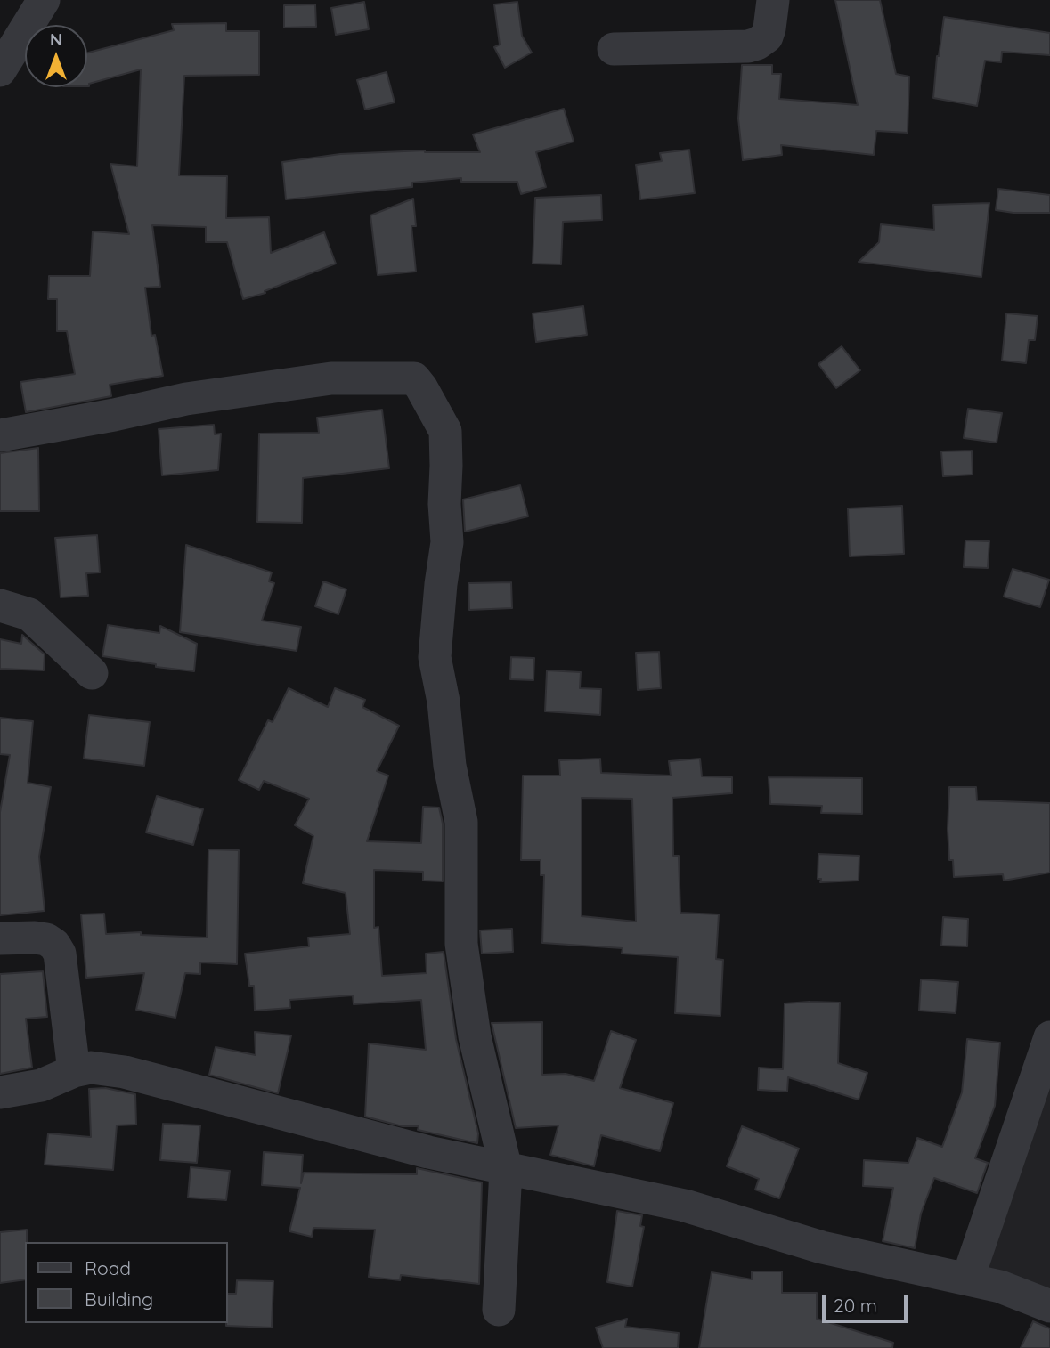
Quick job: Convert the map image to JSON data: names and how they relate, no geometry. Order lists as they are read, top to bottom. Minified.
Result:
{"legend":["Road","Building"],"scale_bar":"20 m","north":"top"}
